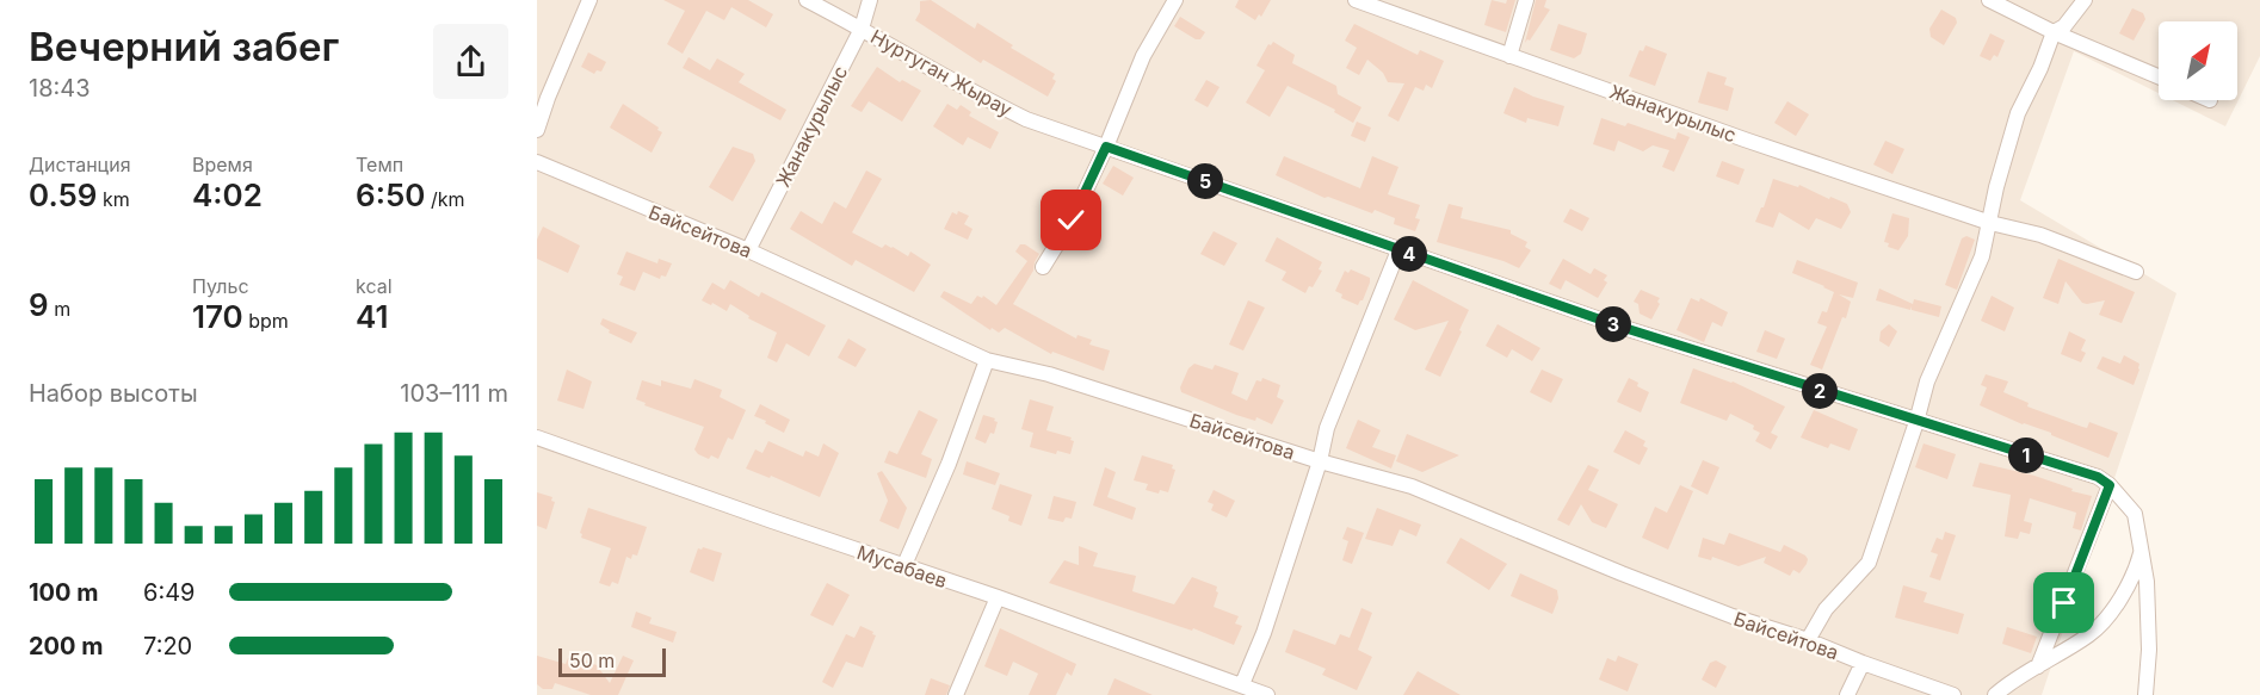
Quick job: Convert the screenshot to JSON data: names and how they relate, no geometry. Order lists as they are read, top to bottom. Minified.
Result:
{"streets":{"street":["Нуртуган Жырау","Жанакурылыс","Байсейтова","Мусабаев"]},"crossings":[["Нуртуган Жырау","Жанакурылыс"],["Жанакурылыс","Байсейтова"]],"scale_bar":"50 m","north":"top right","page":{"heading":["Вечерний забег","18:43"],"stats":[["Дистанция","0.59 km"],["Время","4:02"],["Темп","6:50 /km"],["9 m"],["Пульс","170 bpm"],["kcal","41"]],"pins":["5","4","3","2","1"],"chart":["Набор высоты","103–111 m"],"list":[{"name":"100 m","note":"6:49"},{"name":"200 m","note":"7:20"}],"scale":"50 m"}}
